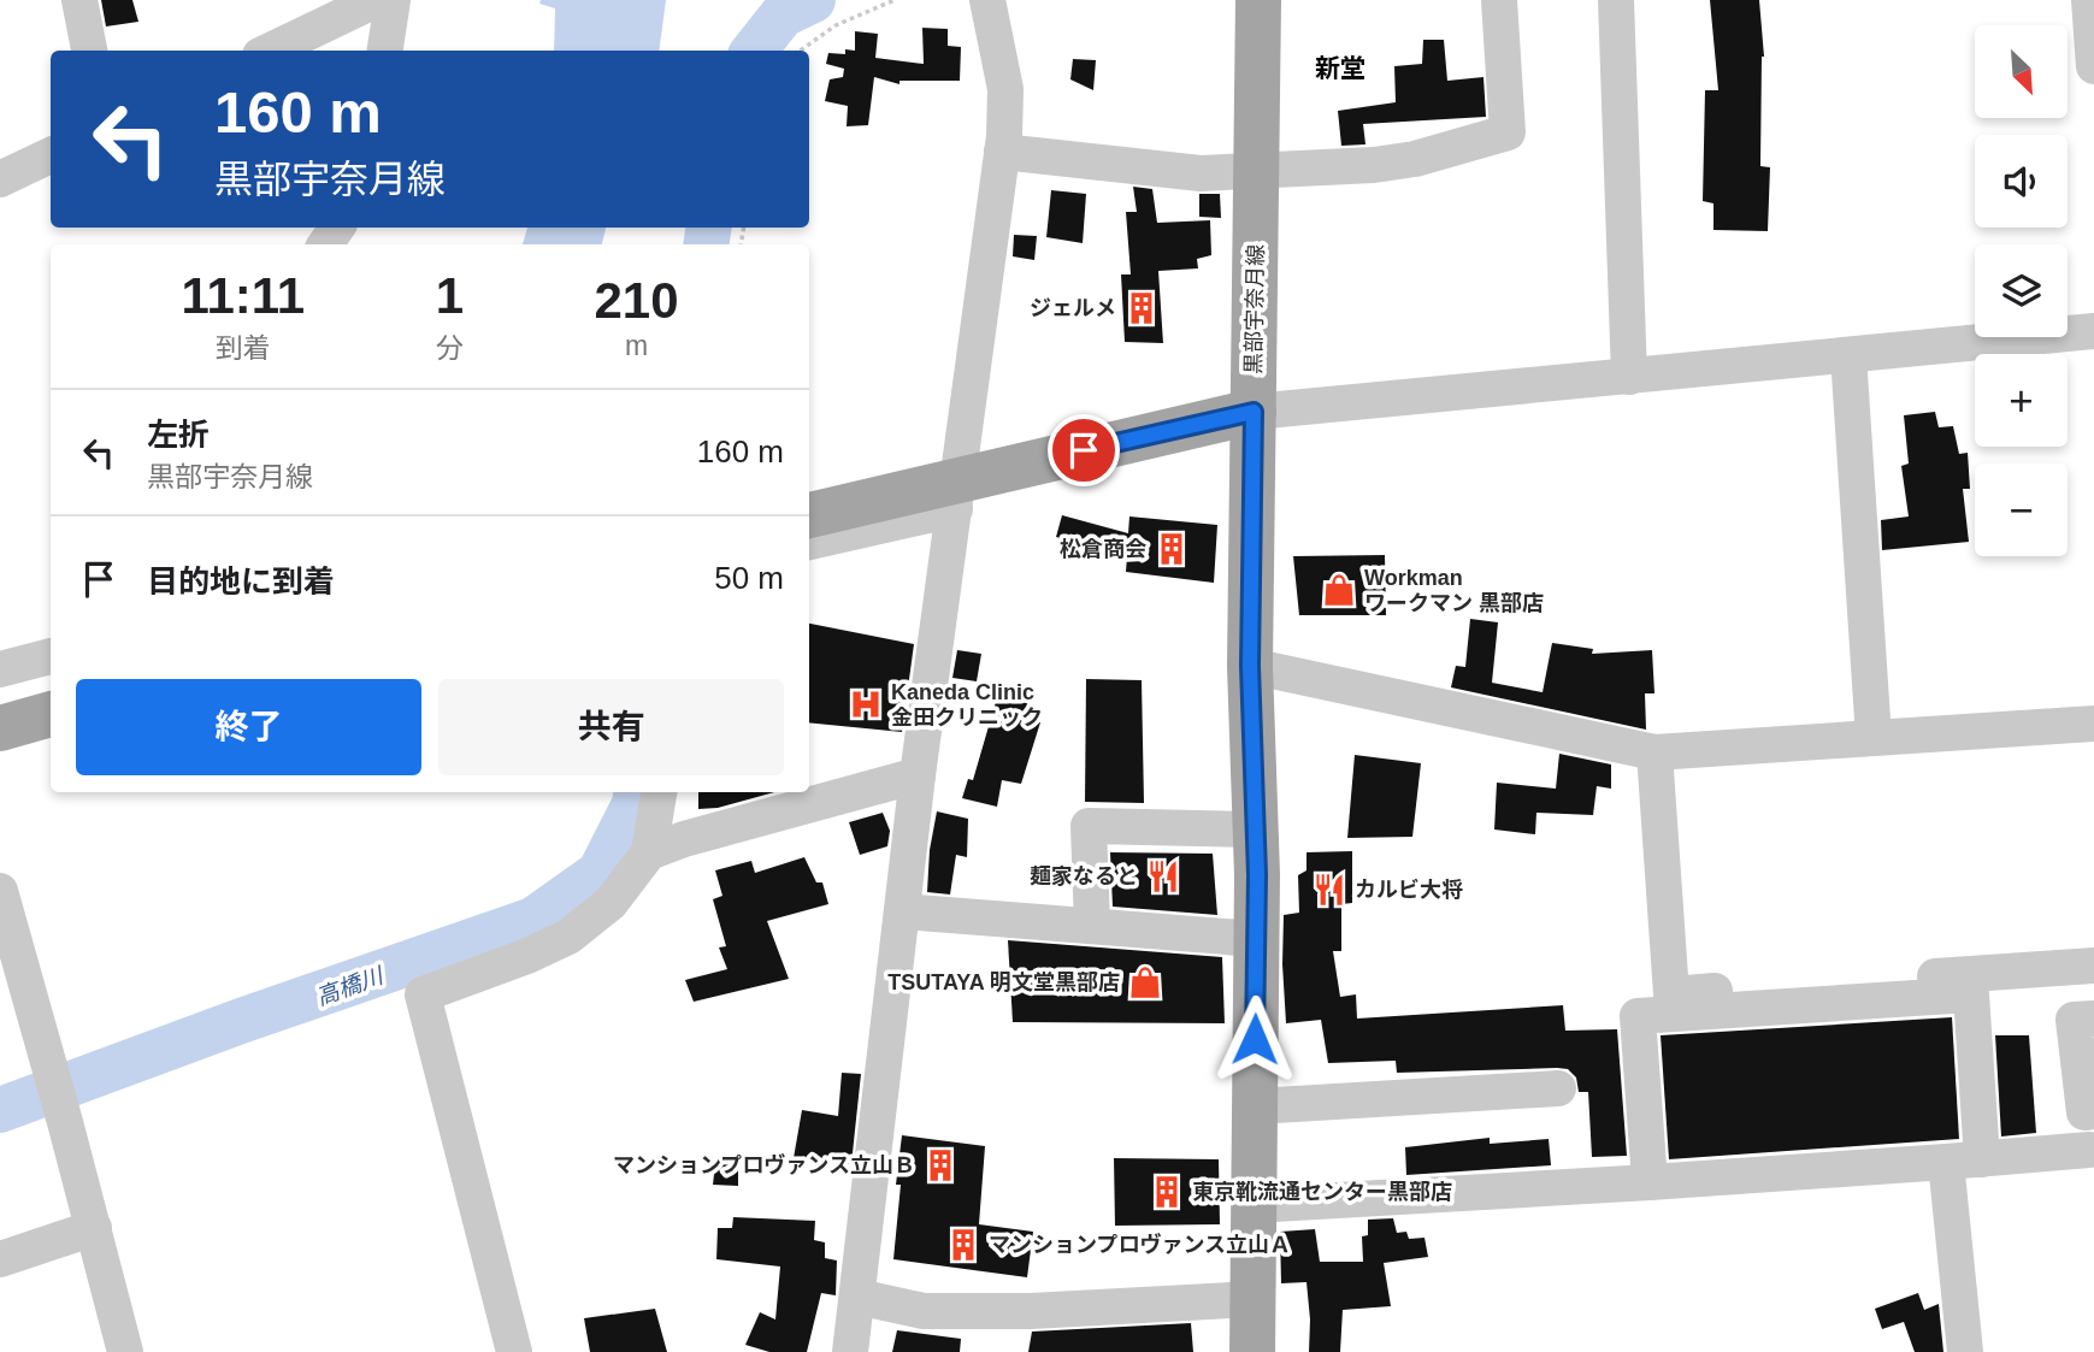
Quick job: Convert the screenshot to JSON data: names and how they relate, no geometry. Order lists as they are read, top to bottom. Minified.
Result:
{"streets":{"main road":["黒部宇奈月線"]},"districts":["新堂"],"water":["高橋川"],"places":{"building":["ジェルメ","松倉商会","マンションプロヴァンス立山Ｂ","東京靴流通センター黒部店","マンションプロヴァンス立山Ａ"],"shop":["Workman ワークマン 黒部店","TSUTAYA 明文堂黒部店"],"hospital":["Kaneda Clinic 金田クリニック"],"restaurant":["麺家なると","カルビ大将"]},"north":"bottom right","page":{"map_buttons":["+","−"],"turn":["160 m","黒部宇奈月線"],"eta":["11:11","到着","1","分","210","m"],"list":[{"name":"左折","note":"黒部宇奈月線","value":"160 m"},{"name":"目的地に到着","value":"50 m"}],"buttons":["終了","共有"]}}
